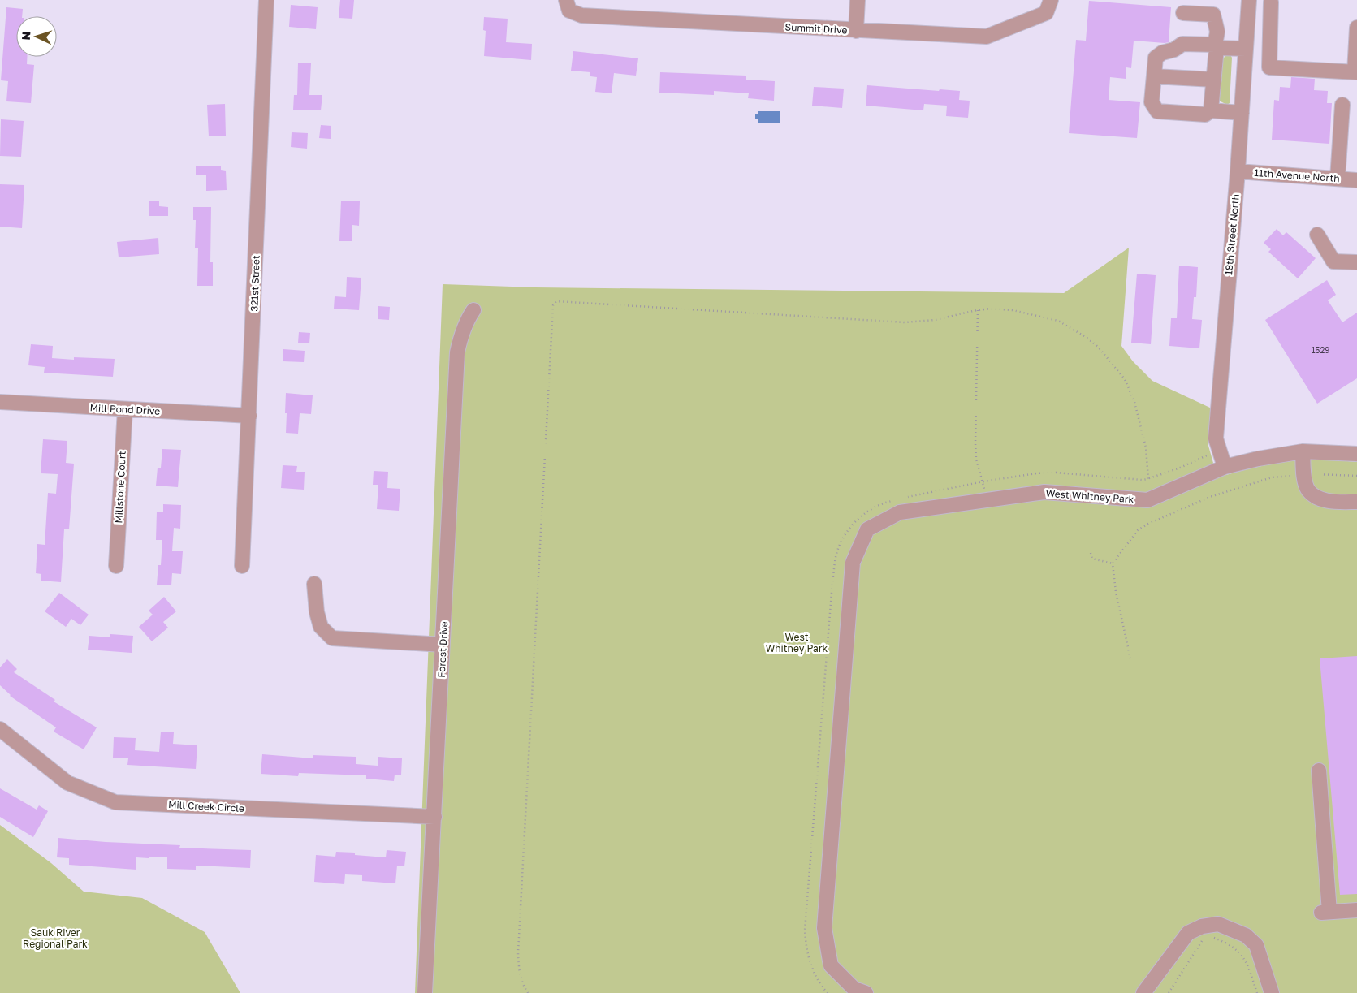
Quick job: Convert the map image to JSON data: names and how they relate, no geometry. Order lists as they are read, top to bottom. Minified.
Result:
{"streets":{"street":["Summit Drive","11th Avenue North","18th Street North","321st Street","Mill Pond Drive","Millstone Court","West Whitney Park","Forest Drive","Mill Creek Circle"]},"crossings":[["11th Avenue North","18th Street North"],["18th Street North","West Whitney Park"],["321st Street","Mill Pond Drive"],["Mill Pond Drive","Millstone Court"],["Forest Drive","Mill Creek Circle"]],"parks":["West Whitney Park","Sauk River Regional Park"],"house_numbers":["1529"],"north":"left"}
